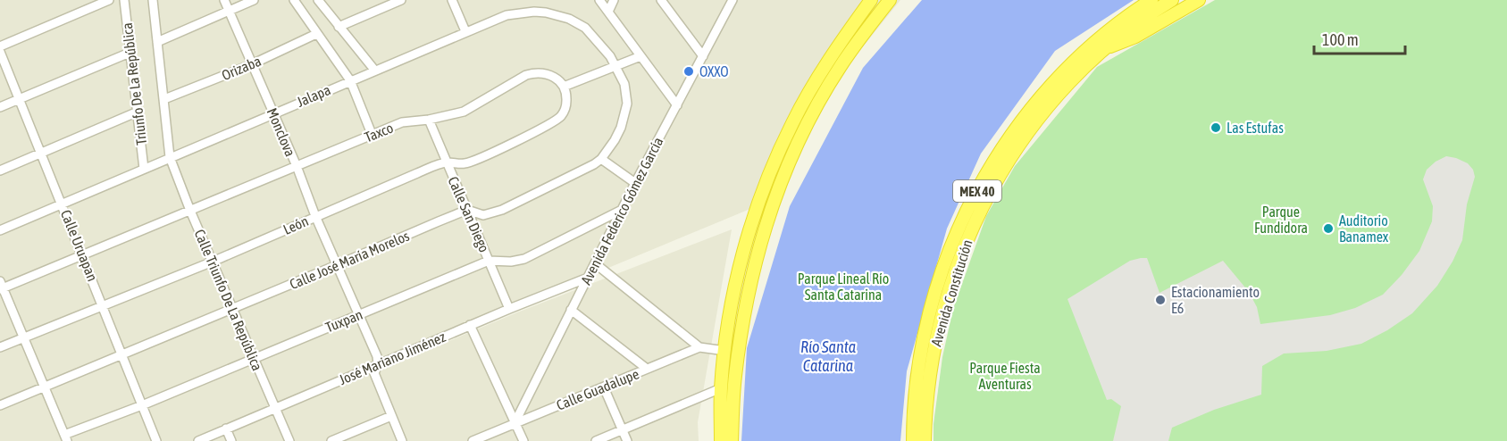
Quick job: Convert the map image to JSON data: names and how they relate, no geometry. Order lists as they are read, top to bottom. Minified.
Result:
{"streets":{"highway":["MEX 40","Avenida Constitución"],"street":["Orizaba","Triunfo De La República","Jalapa","Monclova","Taxco","Avenida Federico Gómez García","Calle San Diego","León","Calle Uruapan","Calle José María Morelos","Calle Triunfo De La República","Tuxpan","José Mariano Jiménez","Calle Guadalupe"]},"crossings":[["Orizaba","Monclova"],["Orizaba","Calle Triunfo De La República"],["Triunfo De La República","Jalapa"],["Jalapa","Monclova"],["Jalapa","Calle Uruapan"],["Jalapa","Calle José María Morelos"],["Jalapa","Calle Triunfo De La República"],["Monclova","Taxco"],["Monclova","León"],["Monclova","Calle José María Morelos"],["Monclova","Tuxpan"],["Monclova","José Mariano Jiménez"],["Taxco","Calle San Diego"],["Taxco","León"],["Taxco","Calle Uruapan"],["Taxco","Calle Triunfo De La República"],["Avenida Federico Gómez García","Tuxpan"],["Avenida Federico Gómez García","José Mariano Jiménez"],["Avenida Federico Gómez García","Calle Guadalupe"],["Calle San Diego","León"],["Calle San Diego","Calle José María Morelos"],["Calle San Diego","Tuxpan"],["Calle San Diego","José Mariano Jiménez"],["León","Calle Uruapan"],["León","Calle Triunfo De La República"],["Calle Uruapan","Calle José María Morelos"],["Calle Uruapan","Tuxpan"],["Calle José María Morelos","Calle Triunfo De La República"],["Calle Triunfo De La República","Tuxpan"],["Calle Triunfo De La República","José Mariano Jiménez"]],"water":["Río Santa Catarina"],"parks":["Parque Fundidora","Parque Lineal Río Santa Catarina","Parque Fiesta Aventuras"],"places":["OXXO","Las Estufas","Auditorio Banamex","Estacionamiento E6"],"scale_bar":"100 m"}
